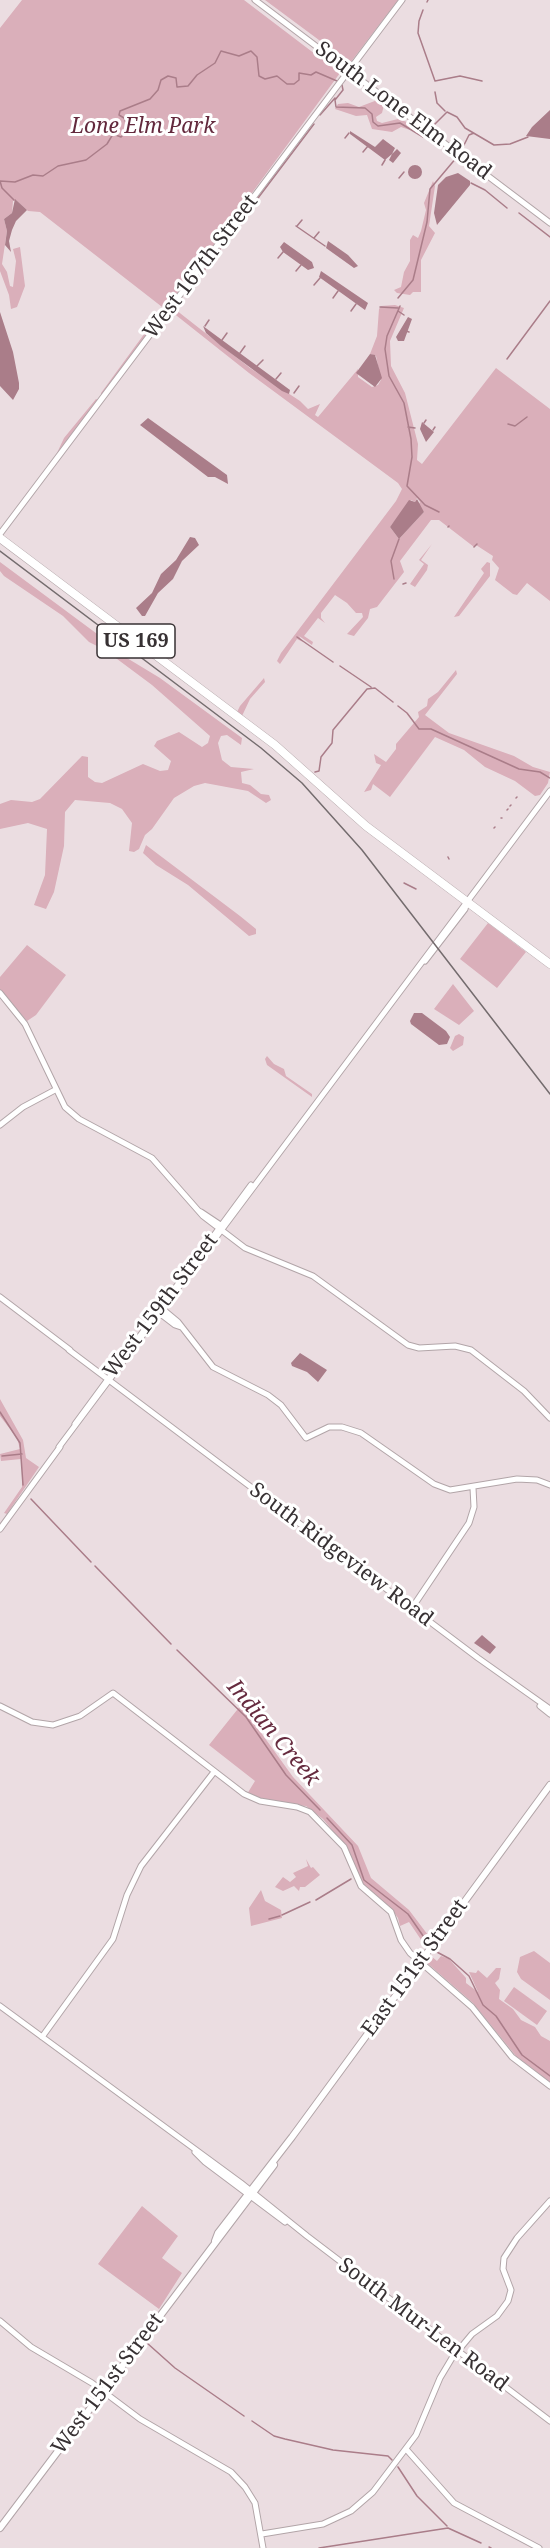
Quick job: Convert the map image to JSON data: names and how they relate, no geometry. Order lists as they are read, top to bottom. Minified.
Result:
{"streets":{"highway":["US 169"],"main road":["East 151st Street","West 151st Street"],"street":["South Lone Elm Road","West 167th Street","West 159th Street","South Ridgeview Road","South Mur-Len Road"]},"crossings":[["South Lone Elm Road","West 167th Street"],["West 167th Street","US 169"],["US 169","West 159th Street"],["West 159th Street","South Ridgeview Road"],["East 151st Street","South Mur-Len Road"],["East 151st Street","West 151st Street"],["South Mur-Len Road","West 151st Street"]],"water":["Indian Creek"],"parks":["Lone Elm Park"]}
